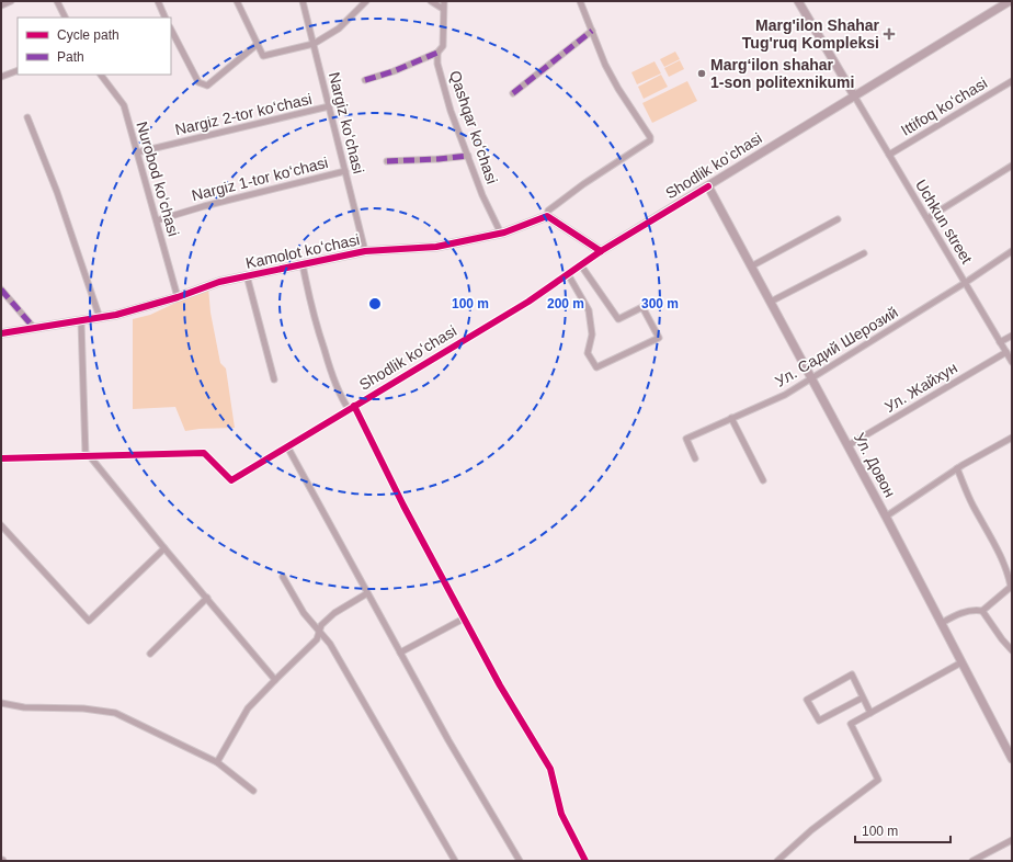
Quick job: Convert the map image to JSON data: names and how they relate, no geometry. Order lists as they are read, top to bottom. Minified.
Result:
{"streets":{"street":["Ittifoq koʻchasi","Nargiz 2-tor ko‘chasi","Nargiz koʻchasi","Qashqar koʻchasi","Shodlik koʻchasi","Nurobod koʻchasi","Nargiz 1-tor ko‘chasi","Uchkun street","Kamolot koʻchasi","Ул. Садий Шерозий","Ул. Жайхун","Ул. Довон"]},"crossings":[["Ittifoq koʻchasi","Uchkun street"],["Nargiz 2-tor ko‘chasi","Nargiz koʻchasi"],["Nargiz 2-tor ko‘chasi","Nurobod koʻchasi"],["Nargiz koʻchasi","Nargiz 1-tor ko‘chasi"],["Nargiz koʻchasi","Kamolot koʻchasi"],["Qashqar koʻchasi","Kamolot koʻchasi"],["Shodlik koʻchasi","Uchkun street"],["Shodlik koʻchasi","Ул. Довон"],["Nurobod koʻchasi","Nargiz 1-tor ko‘chasi"],["Nurobod koʻchasi","Kamolot koʻchasi"],["Uchkun street","Ул. Садий Шерозий"],["Uchkun street","Ул. Жайхун"],["Ул. Садий Шерозий","Ул. Довон"],["Ул. Жайхун","Ул. Довон"]],"places":{"health":["Marg'ilon Shahar Tug'ruq Kompleksi"],"other":["Margʻilon shahar 1-son politexnikumi"]},"legend":["Cycle path","Path"],"scale_bar":"100 m","rings":["100 m","200 m","300 m"]}
